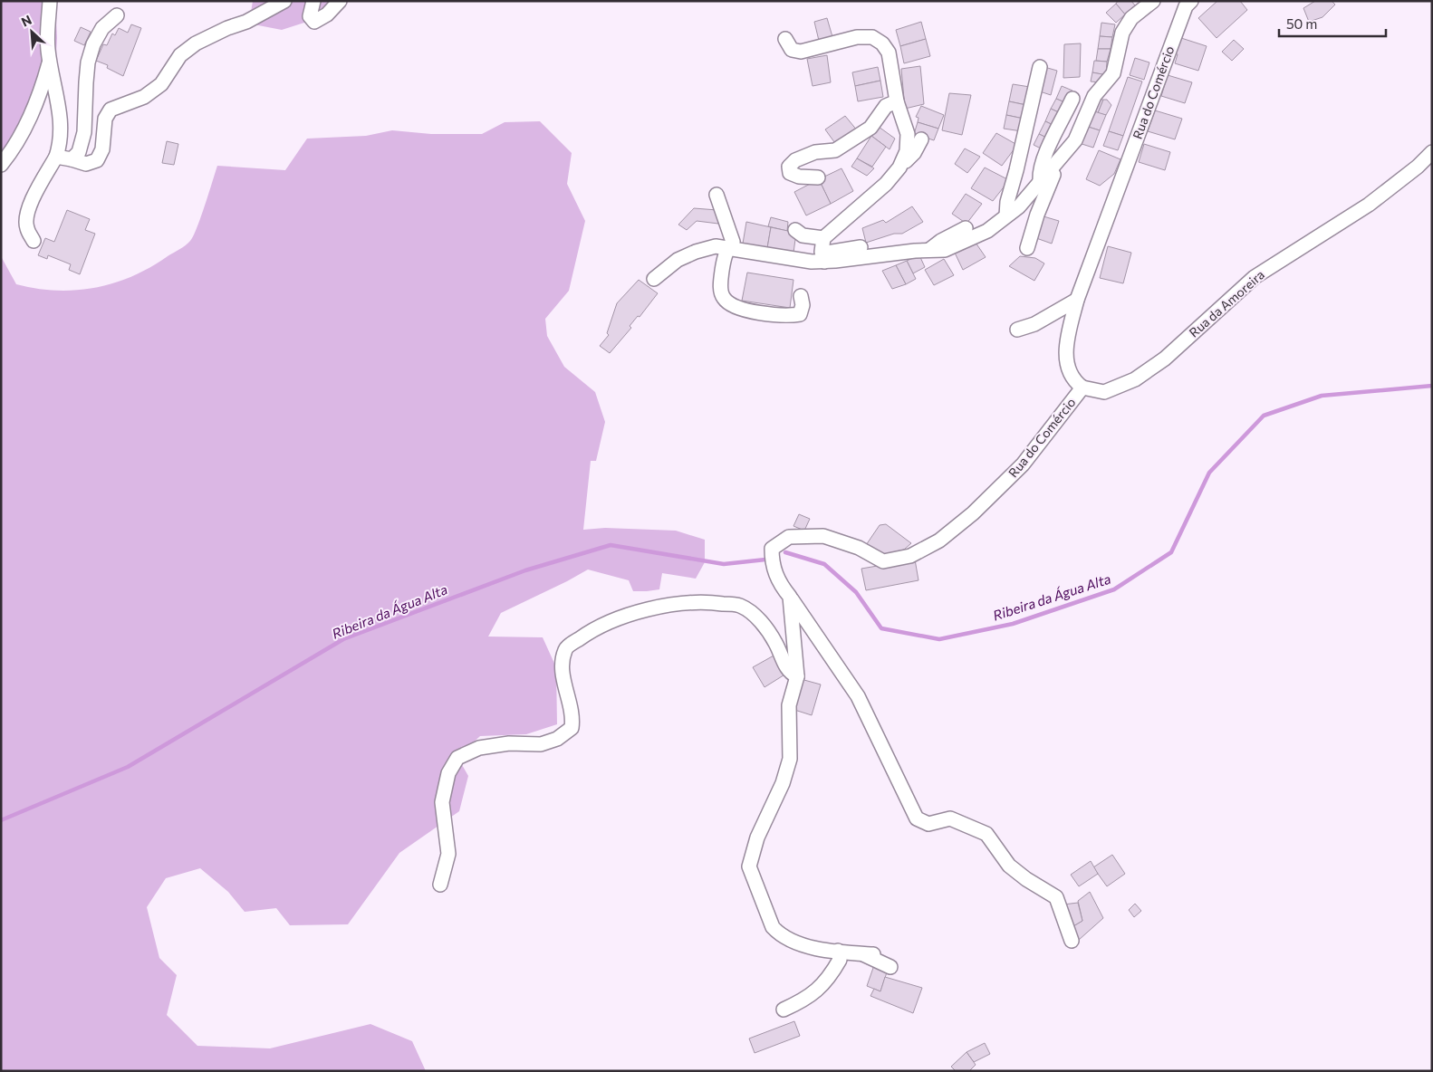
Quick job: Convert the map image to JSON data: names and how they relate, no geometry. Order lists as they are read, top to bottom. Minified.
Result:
{"streets":{"street":["Rua do Comércio","Rua da Amoreira"]},"crossings":[["Rua do Comércio","Rua da Amoreira"]],"water":["Ribeira da Água Alta"],"scale_bar":"50 m","north":"top left"}
